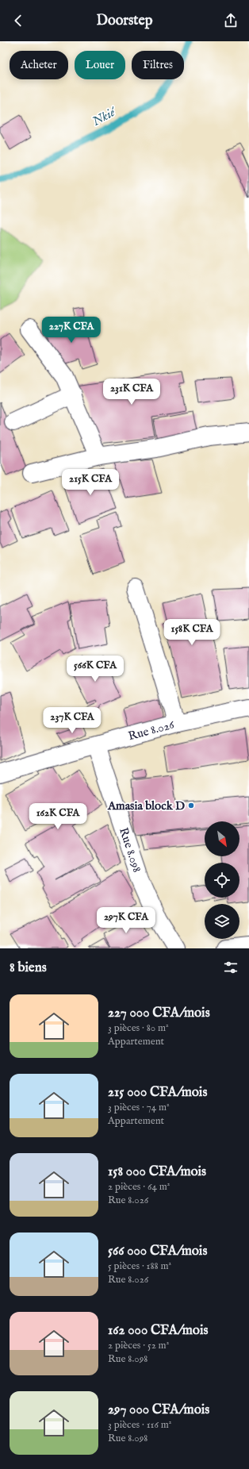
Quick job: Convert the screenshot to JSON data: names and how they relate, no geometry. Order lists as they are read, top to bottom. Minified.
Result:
{"streets":{"street":["Rue 8.026","Rue 8.098"]},"crossings":[["Rue 8.026","Rue 8.098"]],"water":["Nkié"],"places":["Amasia block D"],"north":"bottom right","page":{"header":"Doorstep","chip":["Acheter","Louer","Filtres"],"price":["227K CFA","231K CFA","215K CFA","158K CFA","566K CFA","237K CFA","162K CFA","297K CFA"],"heading":"8 biens","list":[{"name":"227 000 CFA/mois","note":"3 pièces · 80 m² · Appartement"},{"name":"215 000 CFA/mois","note":"3 pièces · 74 m² · Appartement"},{"name":"158 000 CFA/mois","note":"2 pièces · 64 m² · Rue 8.026"},{"name":"566 000 CFA/mois","note":"5 pièces · 188 m² · Rue 8.026"},{"name":"162 000 CFA/mois","note":"2 pièces · 52 m² · Rue 8.098"},{"name":"297 000 CFA/mois","note":"3 pièces · 116 m² · Rue 8.098"}]}}
